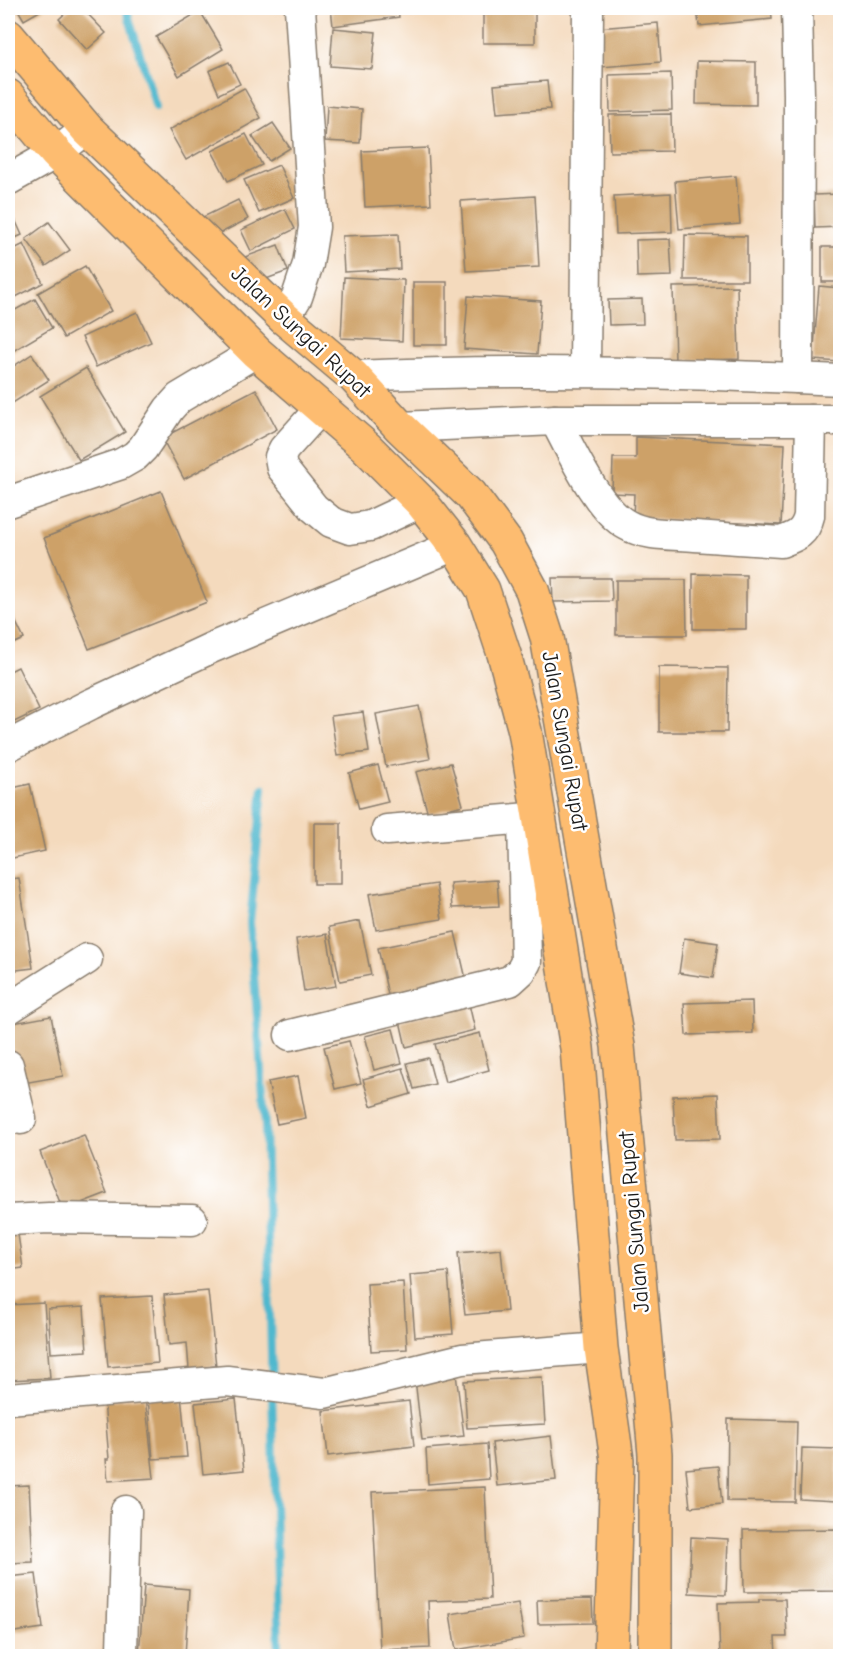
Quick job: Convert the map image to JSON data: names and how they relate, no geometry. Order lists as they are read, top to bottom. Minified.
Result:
{"streets":{"main road":["Jalan Sungai Rupat"]}}
